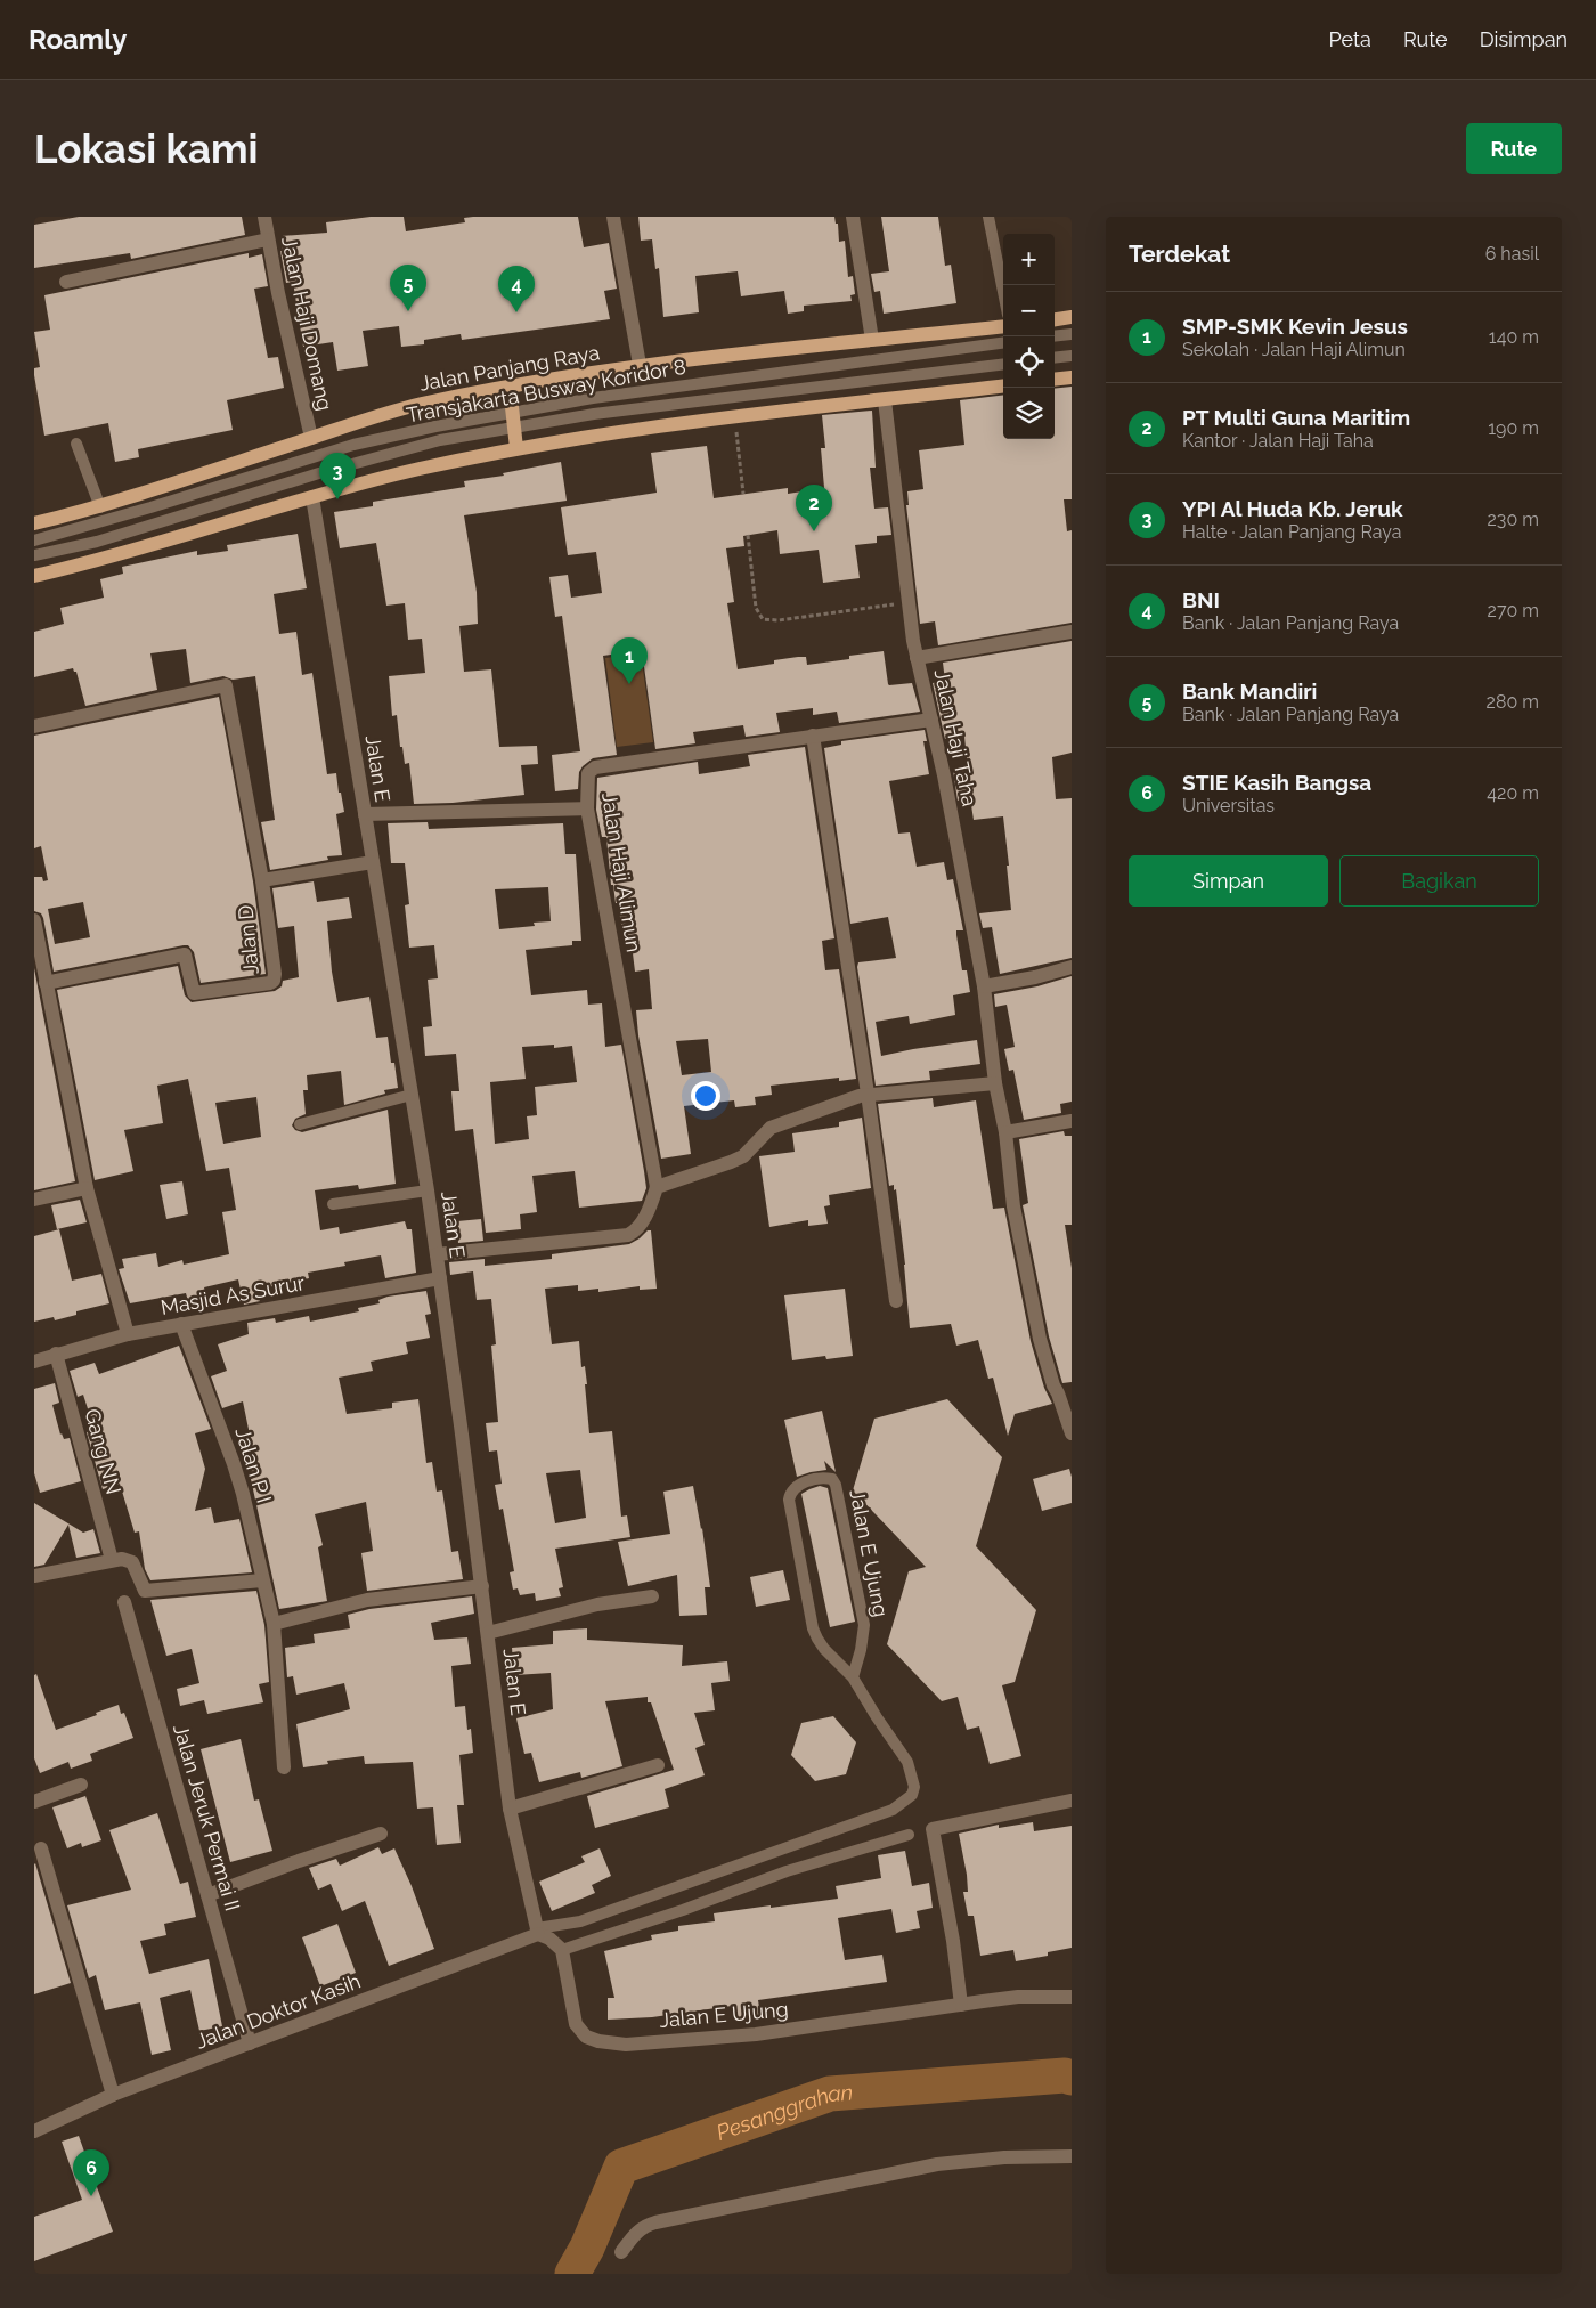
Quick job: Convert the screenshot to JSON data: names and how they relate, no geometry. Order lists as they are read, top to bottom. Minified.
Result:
{"streets":{"main road":["Jalan Panjang Raya"],"street":["Jalan Haji Domang","Jalan Haji Taha","Jalan E","Jalan Haji Alimun","Jalan D","Masjid As Surur","Gang NN","Jalan P I","Jalan E Ujung","Jalan Jeruk Permai II","Jalan Doktor Kasih"],"lane":["Transjakarta Busway Koridor 8"]},"crossings":[["Jalan Haji Domang","Jalan Panjang Raya"],["Jalan Haji Taha","Jalan Haji Alimun"],["Jalan E","Jalan D"],["Jalan E","Masjid As Surur"],["Jalan E","Jalan E Ujung"],["Jalan E","Jalan Doktor Kasih"],["Masjid As Surur","Gang NN"],["Masjid As Surur","Jalan P I"],["Jalan E Ujung","Jalan Doktor Kasih"],["Jalan Jeruk Permai II","Jalan Doktor Kasih"]],"water":["Pesanggrahan"],"page":{"header":"Roamly","nav":["Peta","Rute","Disimpan"],"buttons":["Rute",["Simpan","Bagikan"]],"title":"Lokasi kami","heading":["Terdekat","6 hasil"],"map_buttons":["+","−"],"pins":["5","4","3","2","1","6"],"list":[{"mark":"1","name":"SMP-SMK Kevin Jesus","note":"Sekolah · Jalan Haji Alimun","value":"140 m"},{"mark":"2","name":"PT Multi Guna Maritim","note":"Kantor · Jalan Haji Taha","value":"190 m"},{"mark":"3","name":"YPI Al Huda Kb. Jeruk","note":"Halte · Jalan Panjang Raya","value":"230 m"},{"mark":"4","name":"BNI","note":"Bank · Jalan Panjang Raya","value":"270 m"},{"mark":"5","name":"Bank Mandiri","note":"Bank · Jalan Panjang Raya","value":"280 m"},{"mark":"6","name":"STIE Kasih Bangsa","note":"Universitas","value":"420 m"}]}}
